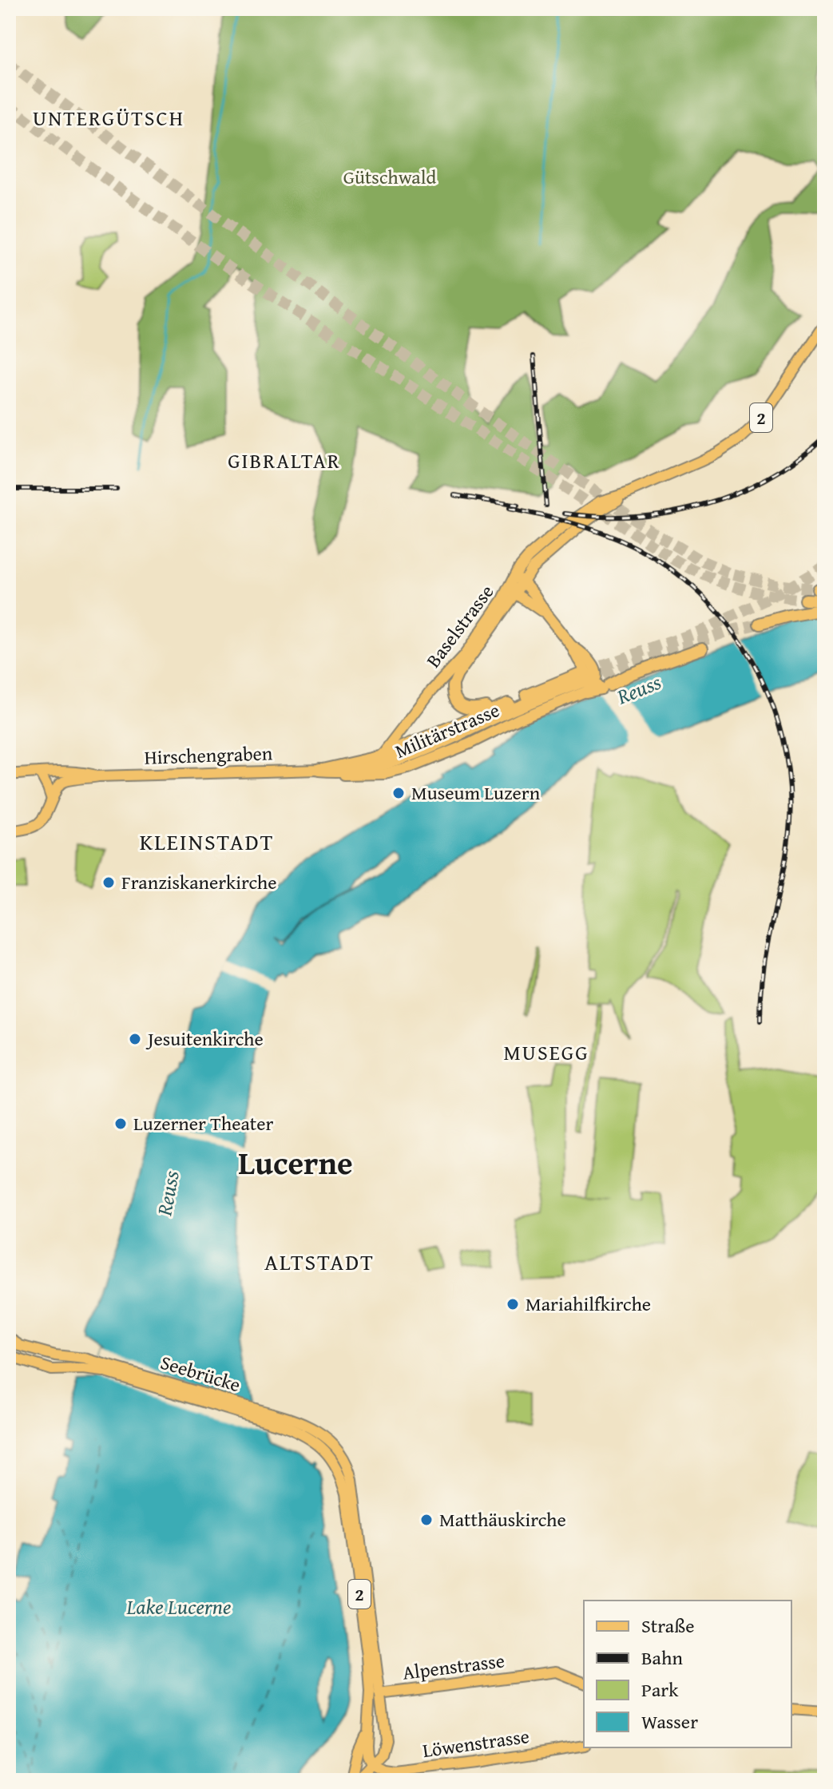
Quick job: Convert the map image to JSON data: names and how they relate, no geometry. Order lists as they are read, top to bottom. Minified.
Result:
{"streets":{"main road":["2","Baselstrasse","Militärstrasse","Hirschengraben","Seebrücke","Alpenstrasse","Löwenstrasse"]},"crossings":[["2","Seebrücke"],["2","Alpenstrasse"],["2","Löwenstrasse"],["Militärstrasse","Hirschengraben"]],"districts":["UNTERGÜTSCH","GIBRALTAR","KLEINSTADT","MUSEGG","Lucerne","ALTSTADT"],"water":["Reuss","Lake Lucerne"],"parks":["Gütschwald"],"places":["Museum Luzern","Franziskanerkirche","Jesuitenkirche","Luzerner Theater","Mariahilfkirche","Matthäuskirche"],"legend":["Straße","Bahn","Park","Wasser"]}
